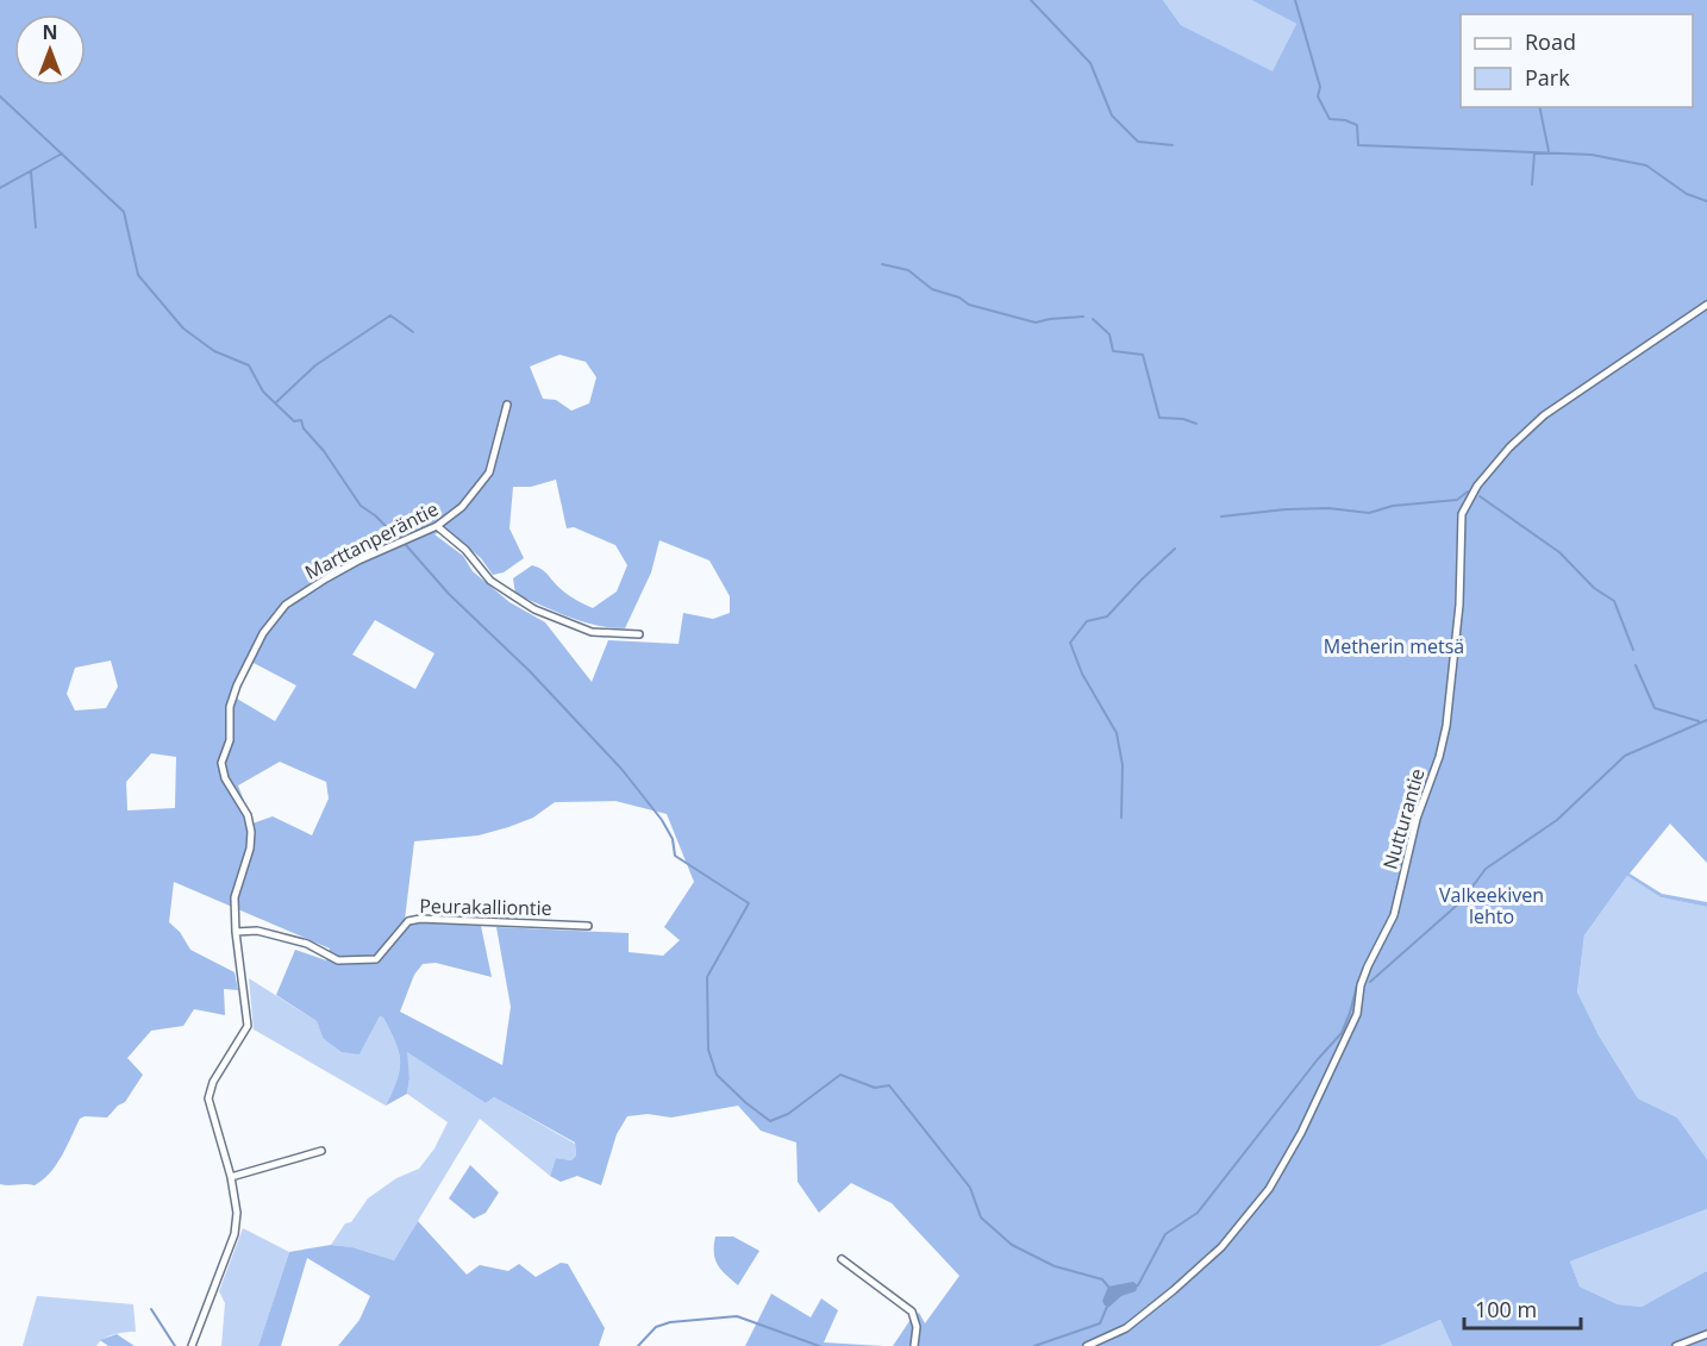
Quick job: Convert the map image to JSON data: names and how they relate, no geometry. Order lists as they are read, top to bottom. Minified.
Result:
{"streets":{"street":["Marttanperäntie","Nutturantie","Peurakalliontie"]},"crossings":[["Marttanperäntie","Peurakalliontie"]],"parks":["Metherin metsä","Valkeekiven lehto"],"legend":["Road","Park"],"scale_bar":"100 m","north":"top"}
